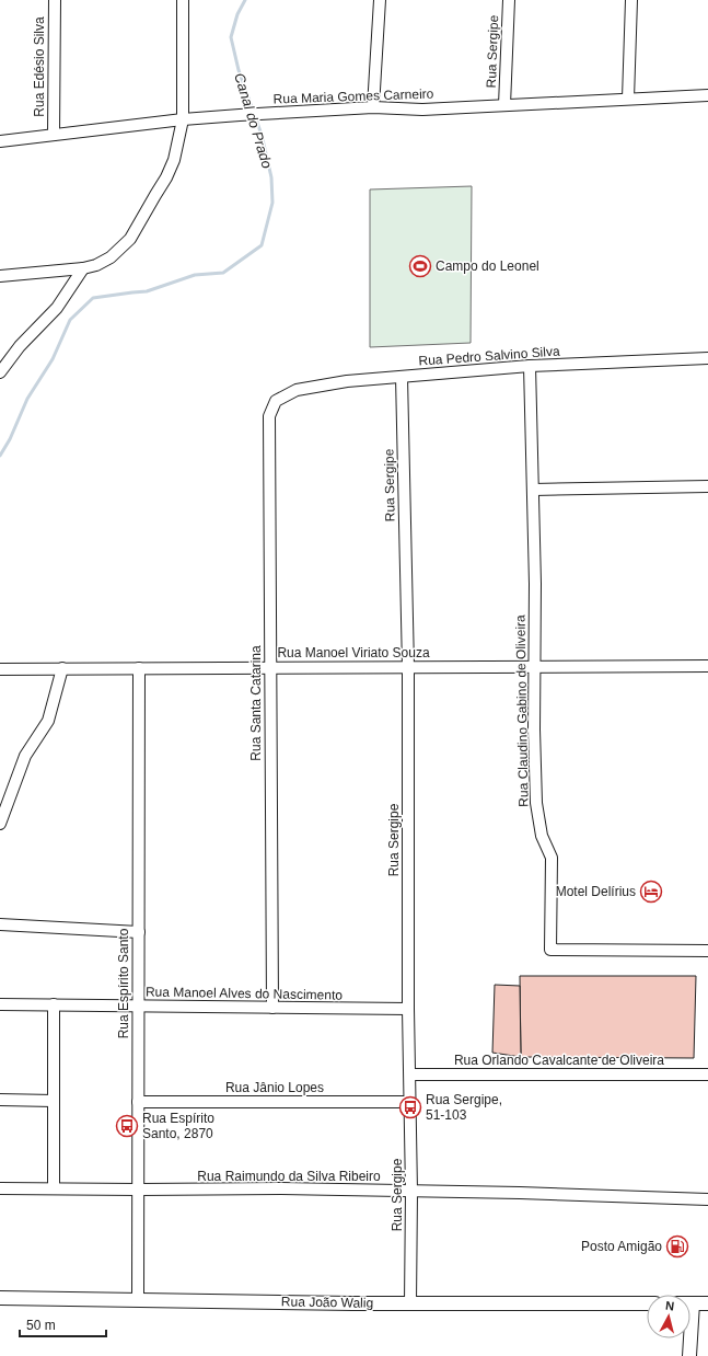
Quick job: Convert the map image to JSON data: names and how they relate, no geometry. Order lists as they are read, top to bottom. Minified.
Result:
{"streets":{"street":["Rua Sergipe","Rua Edésio Silva","Rua Maria Gomes Carneiro","Rua Pedro Salvino Silva","Rua Manoel Viriato Souza","Rua Santa Catarina","Rua Claudino Gabino de Oliveira","Rua Espírito Santo","Rua Manoel Alves do Nascimento","Rua Orlando Cavalcante de Oliveira","Rua Jânio Lopes","Rua Raimundo da Silva Ribeiro","Rua João Walig"]},"crossings":[["Rua Sergipe","Rua Maria Gomes Carneiro"],["Rua Sergipe","Rua Pedro Salvino Silva"],["Rua Sergipe","Rua Manoel Viriato Souza"],["Rua Sergipe","Rua Manoel Alves do Nascimento"],["Rua Sergipe","Rua Orlando Cavalcante de Oliveira"],["Rua Sergipe","Rua Jânio Lopes"],["Rua Sergipe","Rua Raimundo da Silva Ribeiro"],["Rua Sergipe","Rua João Walig"],["Rua Edésio Silva","Rua Maria Gomes Carneiro"],["Rua Pedro Salvino Silva","Rua Santa Catarina"],["Rua Pedro Salvino Silva","Rua Claudino Gabino de Oliveira"],["Rua Manoel Viriato Souza","Rua Santa Catarina"],["Rua Manoel Viriato Souza","Rua Claudino Gabino de Oliveira"],["Rua Manoel Viriato Souza","Rua Espírito Santo"],["Rua Santa Catarina","Rua Manoel Alves do Nascimento"],["Rua Espírito Santo","Rua Manoel Alves do Nascimento"],["Rua Espírito Santo","Rua Jânio Lopes"],["Rua Espírito Santo","Rua Raimundo da Silva Ribeiro"],["Rua Espírito Santo","Rua João Walig"]],"water":["Canal do Prado"],"places":{"sports":["Campo do Leonel"],"hotel":["Motel Delírius"],"bus stop":["Rua Sergipe, 51-103","Rua Espírito Santo, 2870"],"fuel station":["Posto Amigão"]},"scale_bar":"50 m","north":"top"}
